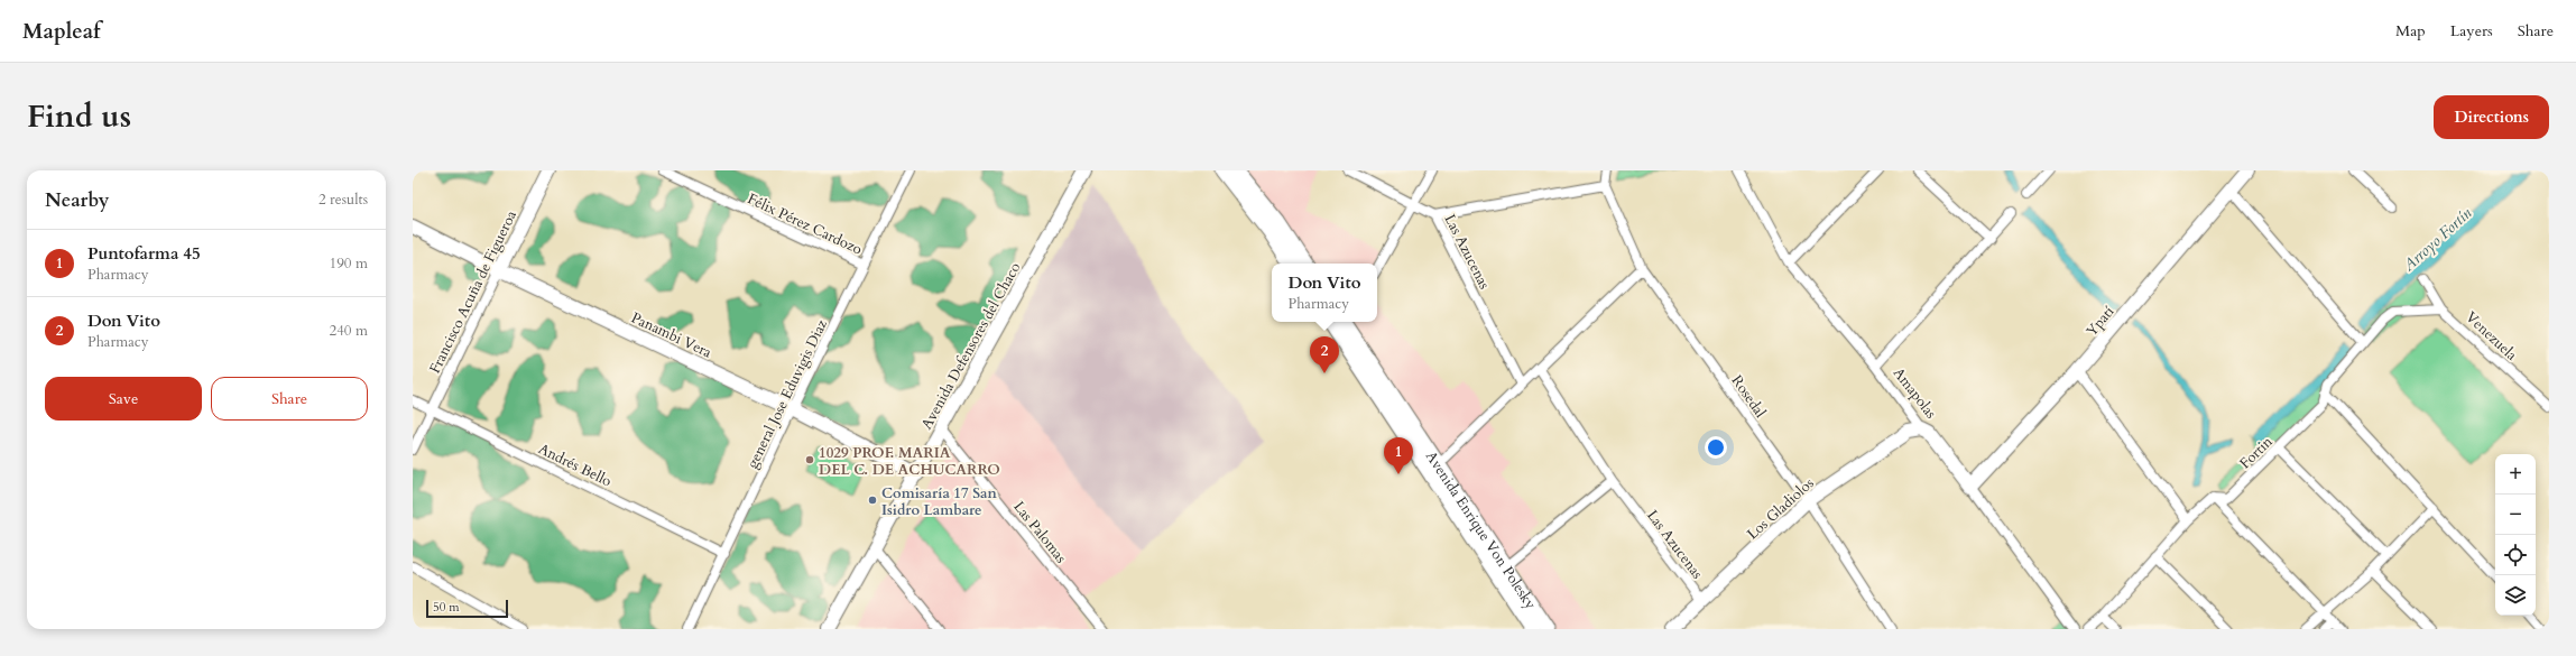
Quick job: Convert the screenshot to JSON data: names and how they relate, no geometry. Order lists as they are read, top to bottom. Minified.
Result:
{"streets":{"main road":["Avenida Enrique Von Polesky"],"street":["Félix Pérez Cardozo","Las Azucenas","Francisco Acuña de Figueroa","Ypatí","Panambi Vera","Venezuela","Avenida Defensores del Chaco","Amapolas","general Jose Eduvigis Diaz","Rosedal","Fortin","Andrés Bello","Los Gladiolos","Las Palomas"]},"crossings":[["Félix Pérez Cardozo","general Jose Eduvigis Diaz"],["Las Azucenas","Los Gladiolos"],["Francisco Acuña de Figueroa","Panambi Vera"],["Francisco Acuña de Figueroa","Andrés Bello"],["Ypatí","Amapolas"],["Panambi Vera","Avenida Defensores del Chaco"],["Panambi Vera","general Jose Eduvigis Diaz"],["Venezuela","Fortin"],["Avenida Defensores del Chaco","Las Palomas"],["Amapolas","Los Gladiolos"],["general Jose Eduvigis Diaz","Andrés Bello"],["Rosedal","Los Gladiolos"]],"water":["Arroyo Fortín"],"places":["1029 PROF. MARIA DEL C. DE ACHUCARRO","Comisaría 17 San Isidro Lambare"],"scale_bar":"50 m","page":{"header":"Mapleaf","nav":["Map","Layers","Share"],"title":"Find us","buttons":["Directions",["Save","Share"]],"heading":["Nearby","2 results"],"list":[{"mark":"1","name":"Puntofarma 45","note":"Pharmacy","value":"190 m"},{"mark":"2","name":"Don Vito","note":"Pharmacy","value":"240 m"}],"popup":["Don Vito","Pharmacy"],"pins":["2","1"],"map_buttons":["+","−"],"scale":"50 m"}}
